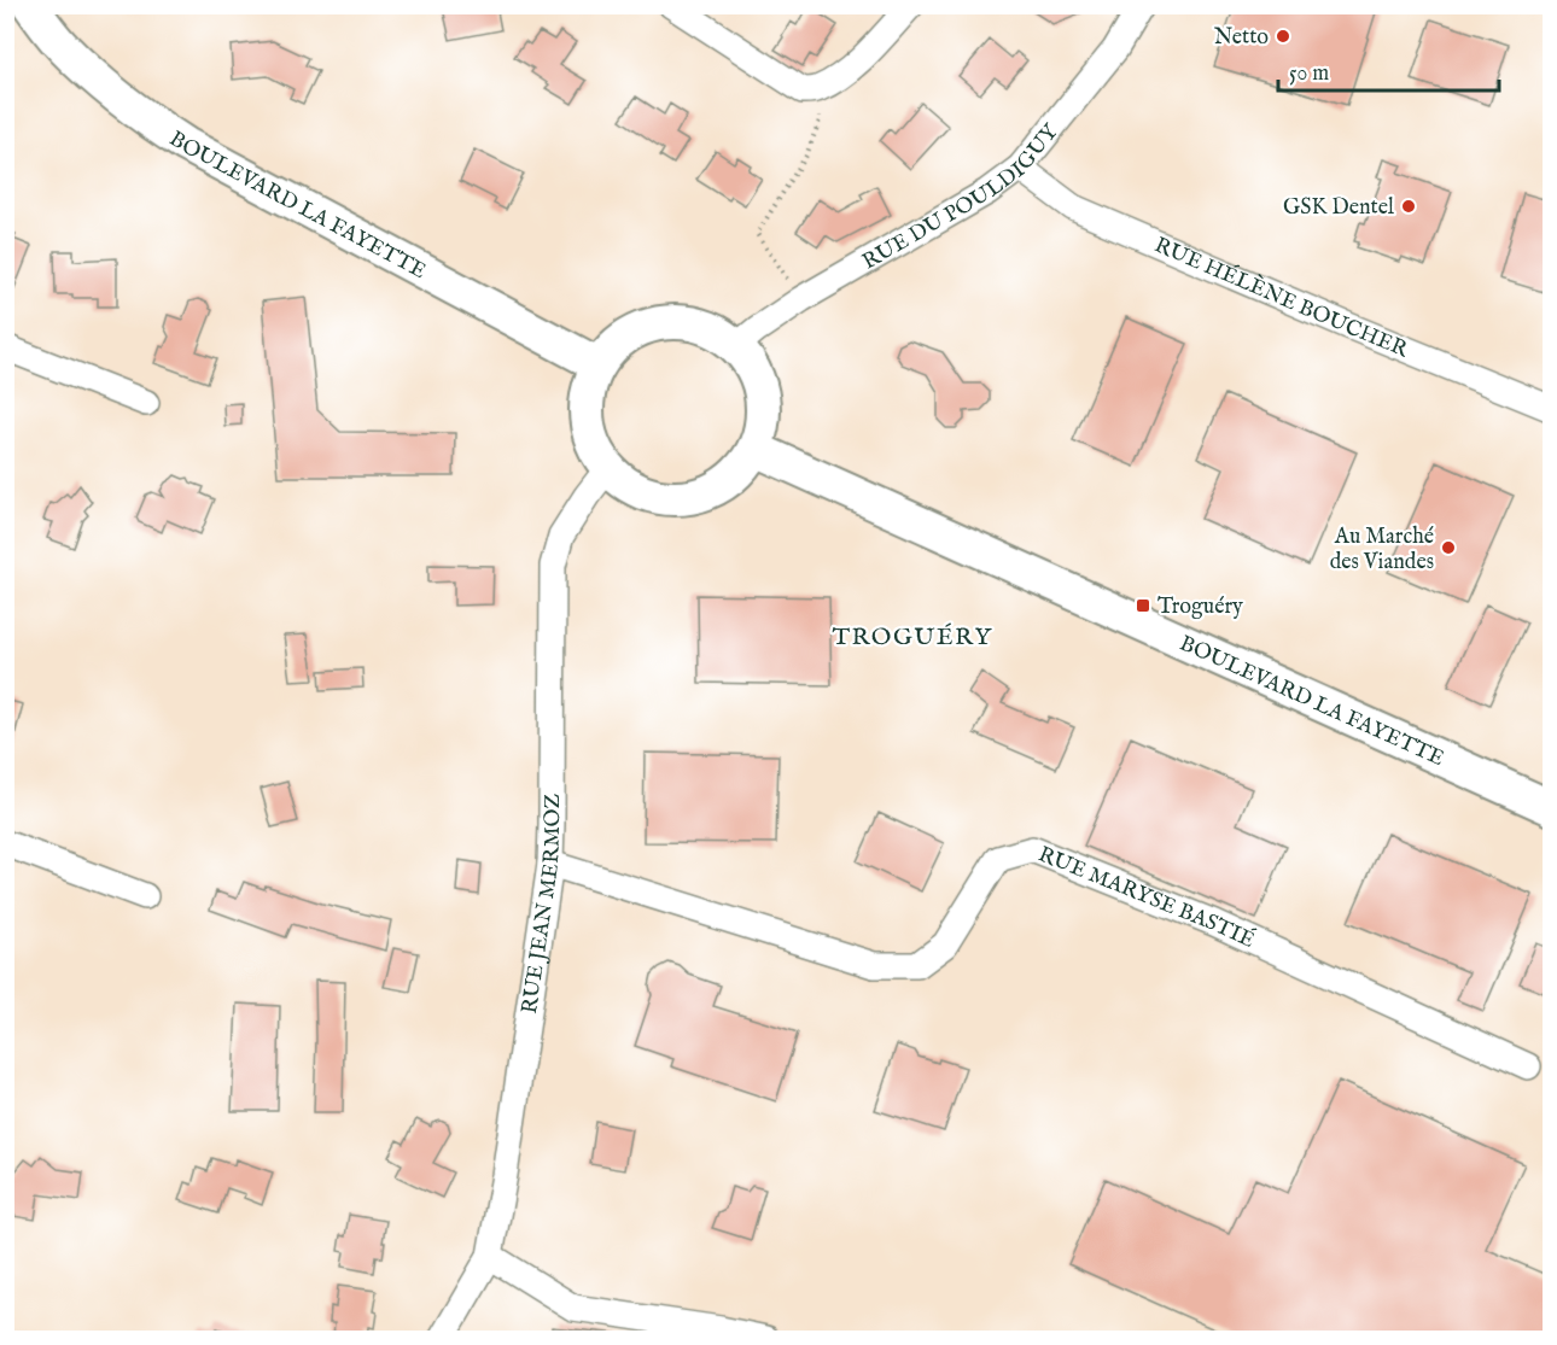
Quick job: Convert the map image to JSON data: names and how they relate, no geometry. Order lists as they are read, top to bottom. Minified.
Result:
{"streets":{"main road":["BOULEVARD LA FAYETTE"],"street":["RUE DU POULDIGUY","RUE HÉLÈNE BOUCHER","RUE MARYSE BASTIÉ","RUE JEAN MERMOZ"]},"crossings":[["RUE DU POULDIGUY","BOULEVARD LA FAYETTE"],["RUE DU POULDIGUY","RUE HÉLÈNE BOUCHER"],["RUE DU POULDIGUY","RUE JEAN MERMOZ"],["BOULEVARD LA FAYETTE","RUE JEAN MERMOZ"],["RUE MARYSE BASTIÉ","RUE JEAN MERMOZ"]],"districts":["TROGUÉRY"],"places":{"other":["Netto","GSK Dentel","Au Marché des Viandes"],"transit":["Troguéry"]},"scale_bar":"50 m"}
